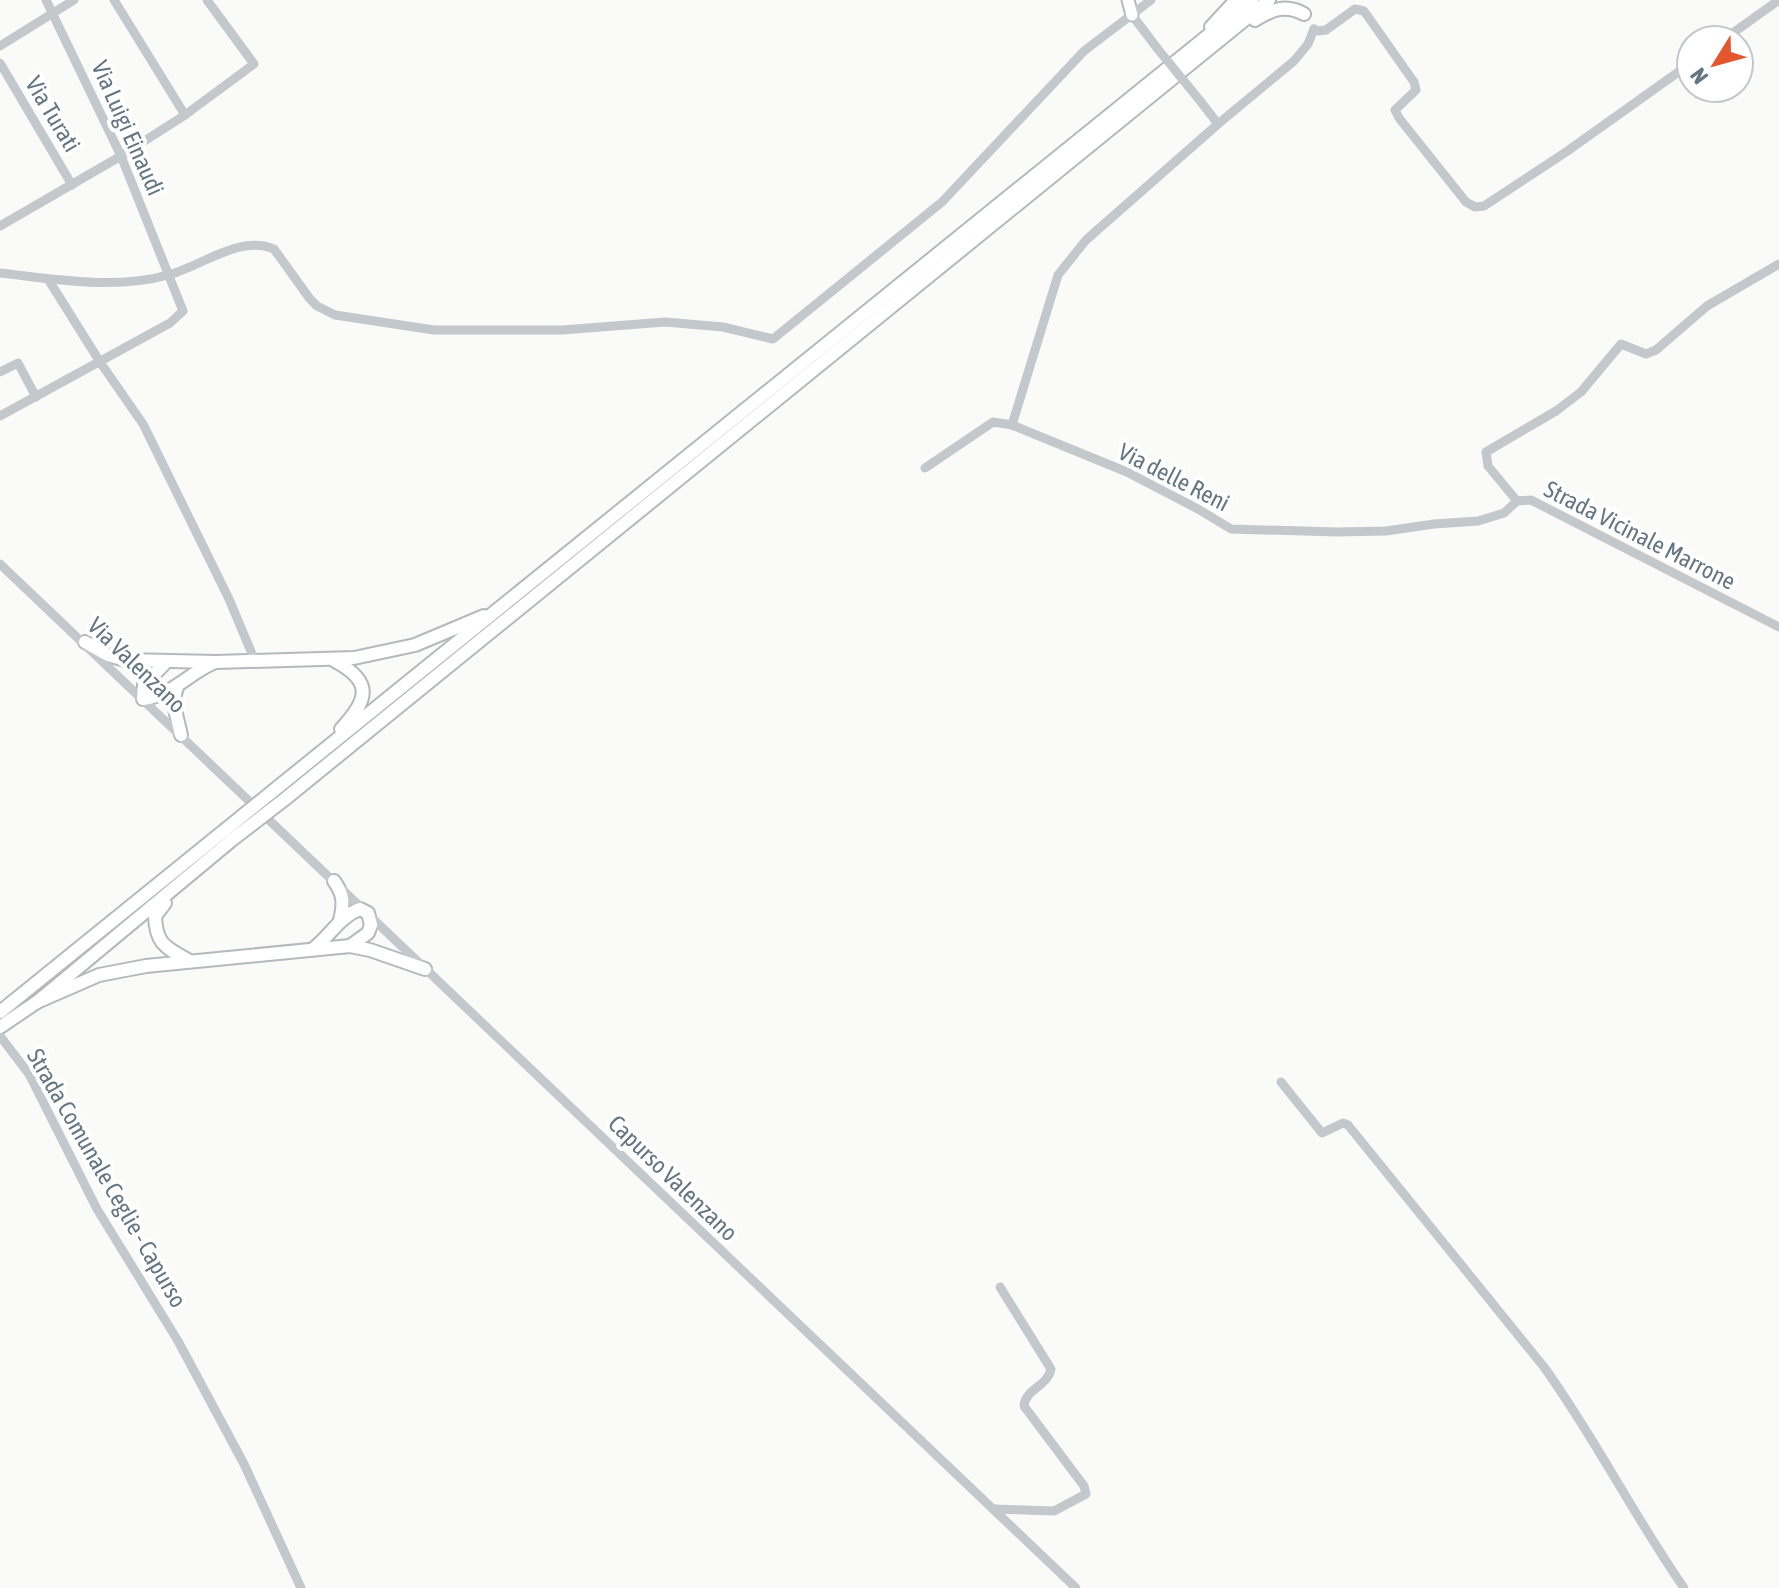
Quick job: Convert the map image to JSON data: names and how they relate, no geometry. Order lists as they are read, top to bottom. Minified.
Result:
{"streets":{"street":["Via Turati","Via Luigi Einaudi","Via delle Reni","Strada Vicinale Marrone","Via Valenzano","Strada Comunale Ceglie - Capurso","Capurso Valenzano"]},"crossings":[["Via delle Reni","Strada Vicinale Marrone"],["Via Valenzano","Capurso Valenzano"]],"north":"bottom left"}
